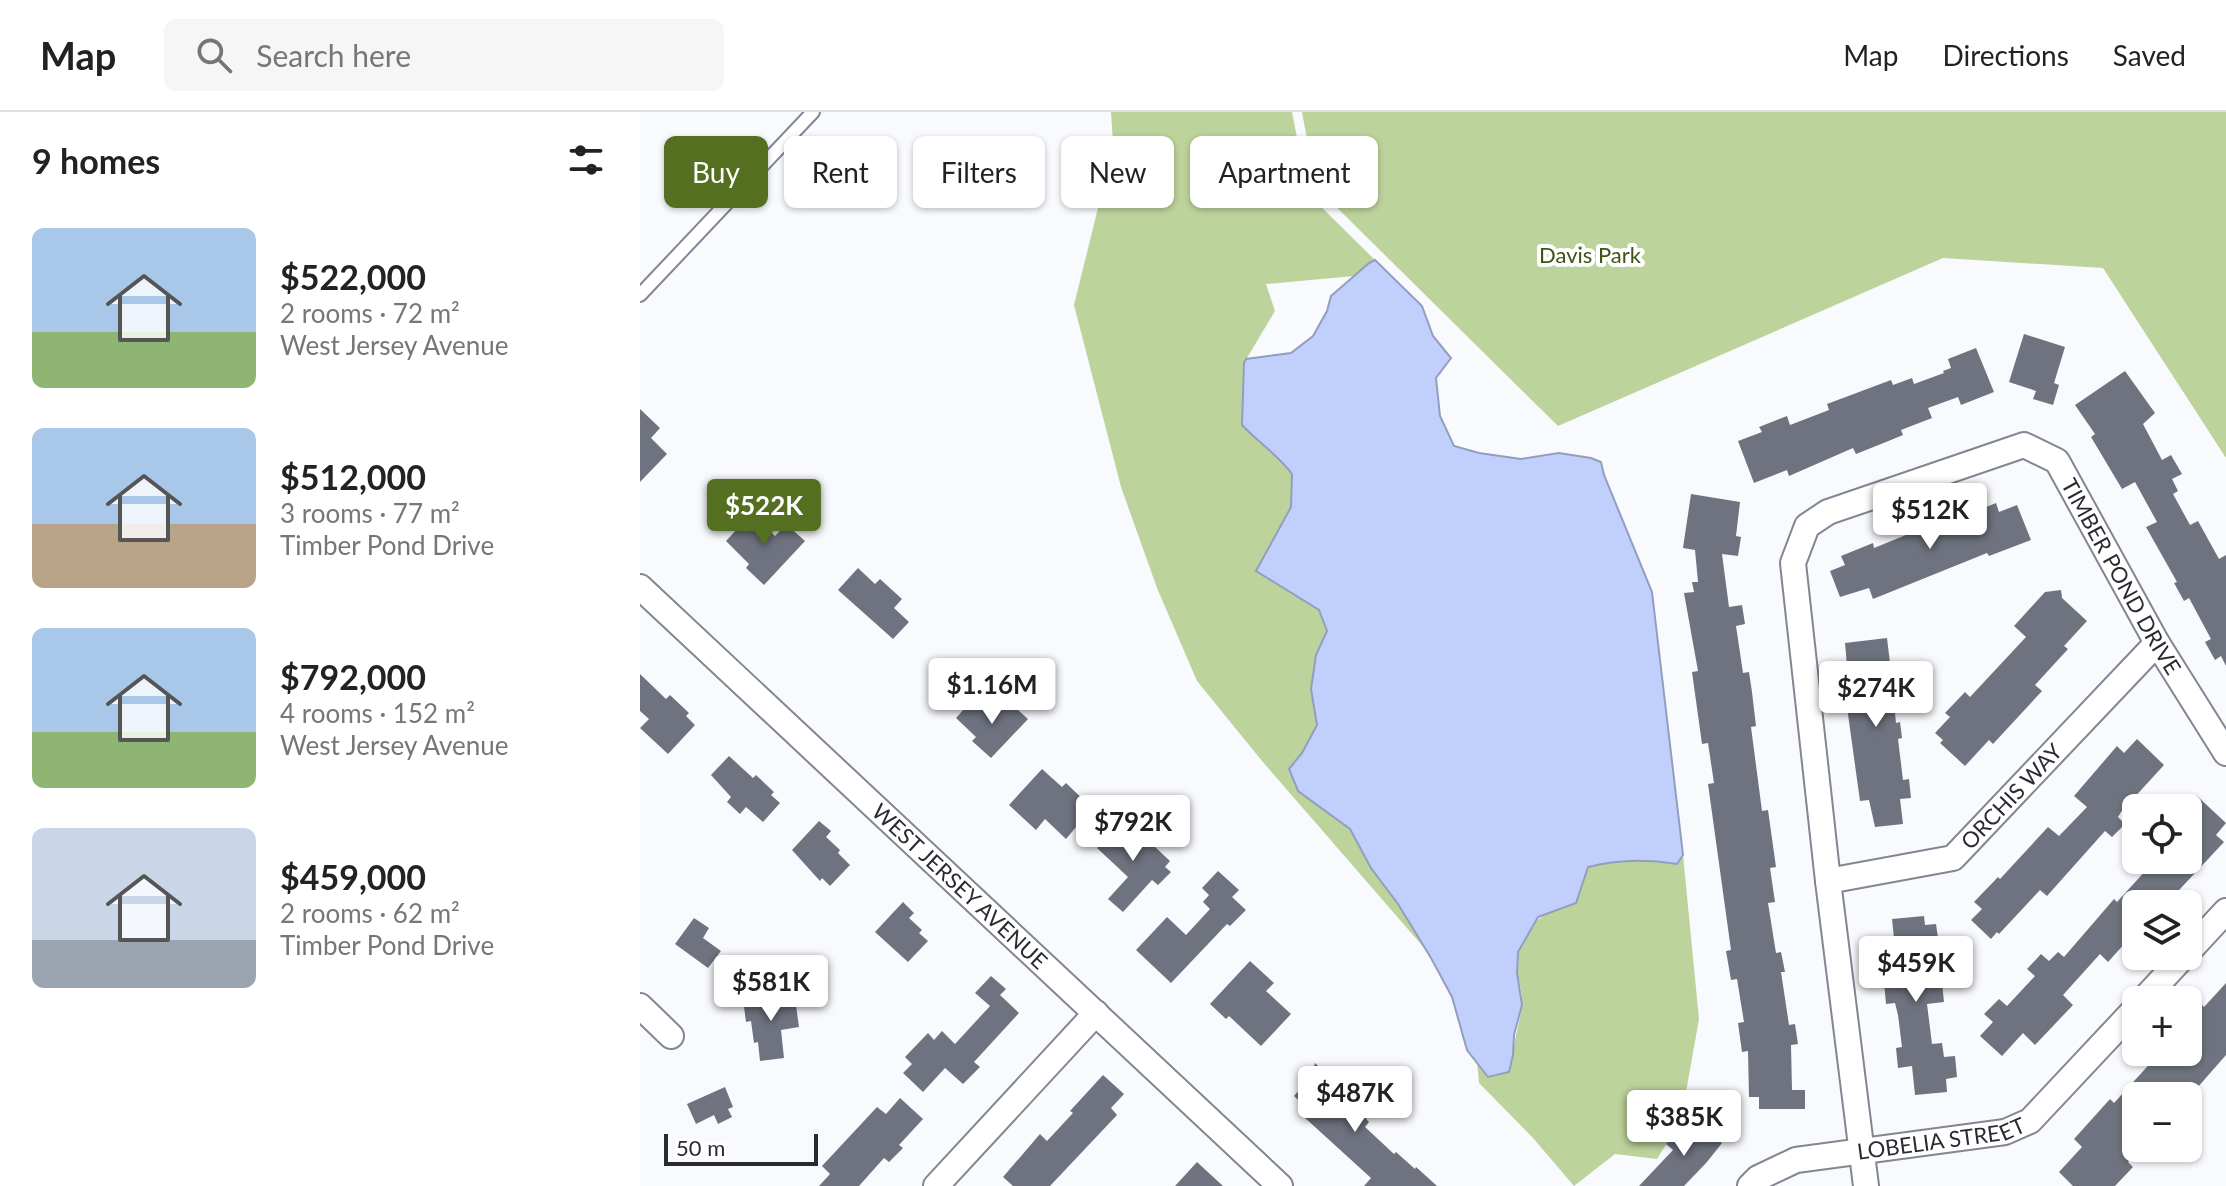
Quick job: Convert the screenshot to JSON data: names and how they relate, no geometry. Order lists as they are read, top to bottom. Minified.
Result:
{"streets":{"street":["TIMBER POND DRIVE","ORCHIS WAY","WEST JERSEY AVENUE","LOBELIA STREET"]},"crossings":[["TIMBER POND DRIVE","ORCHIS WAY"],["TIMBER POND DRIVE","LOBELIA STREET"]],"parks":["Davis Park"],"scale_bar":"50 m","page":{"header":"Map","search":"Search here","nav":["Map","Directions","Saved"],"heading":"9 homes","chip":["Buy","Rent","Filters","New","Apartment"],"list":[{"name":"$522,000","note":"2 rooms · 72 m² · West Jersey Avenue"},{"name":"$512,000","note":"3 rooms · 77 m² · Timber Pond Drive"},{"name":"$792,000","note":"4 rooms · 152 m² · West Jersey Avenue"},{"name":"$459,000","note":"2 rooms · 62 m² · Timber Pond Drive"}],"price":["$522K","$512K","$1.16M","$274K","$792K","$459K","$581K","$487K","$385K"],"map_buttons":["+","−"],"scale":"50 m"}}
